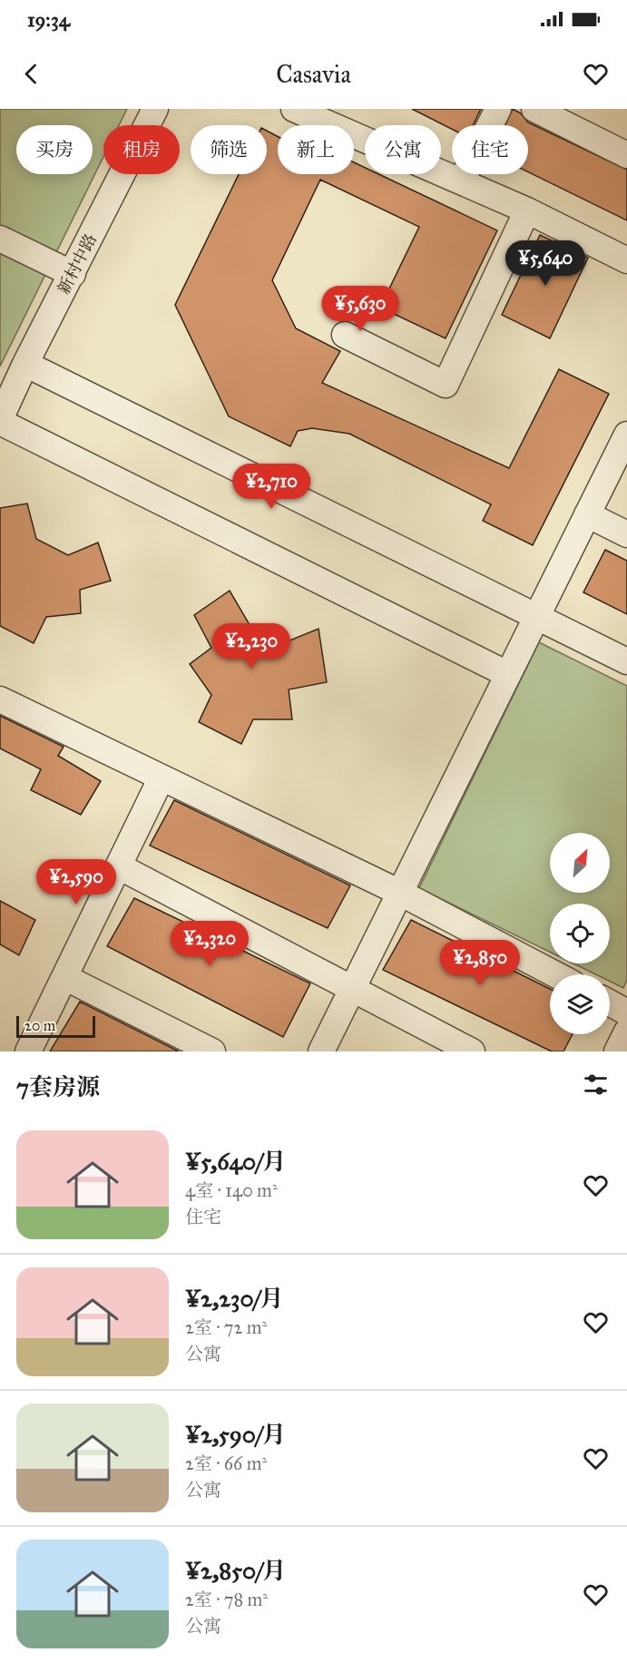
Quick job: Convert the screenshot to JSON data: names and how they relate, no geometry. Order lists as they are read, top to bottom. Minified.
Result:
{"streets":{"street":["新村中路"]},"scale_bar":"20 m","north":"top right","page":{"status":"19:34","header":"Casavia","chip":["买房","租房","筛选","新上","公寓","住宅"],"price":["¥5,640","¥5,630","¥2,710","¥2,230","¥2,590","¥2,320","¥2,850"],"scale":"20 m","heading":"7套房源","list":[{"name":"¥5,640/月","note":"4室 · 140 m² · 住宅"},{"name":"¥2,230/月","note":"2室 · 72 m² · 公寓"},{"name":"¥2,590/月","note":"2室 · 66 m² · 公寓"},{"name":"¥2,850/月","note":"2室 · 78 m² · 公寓"}]}}
